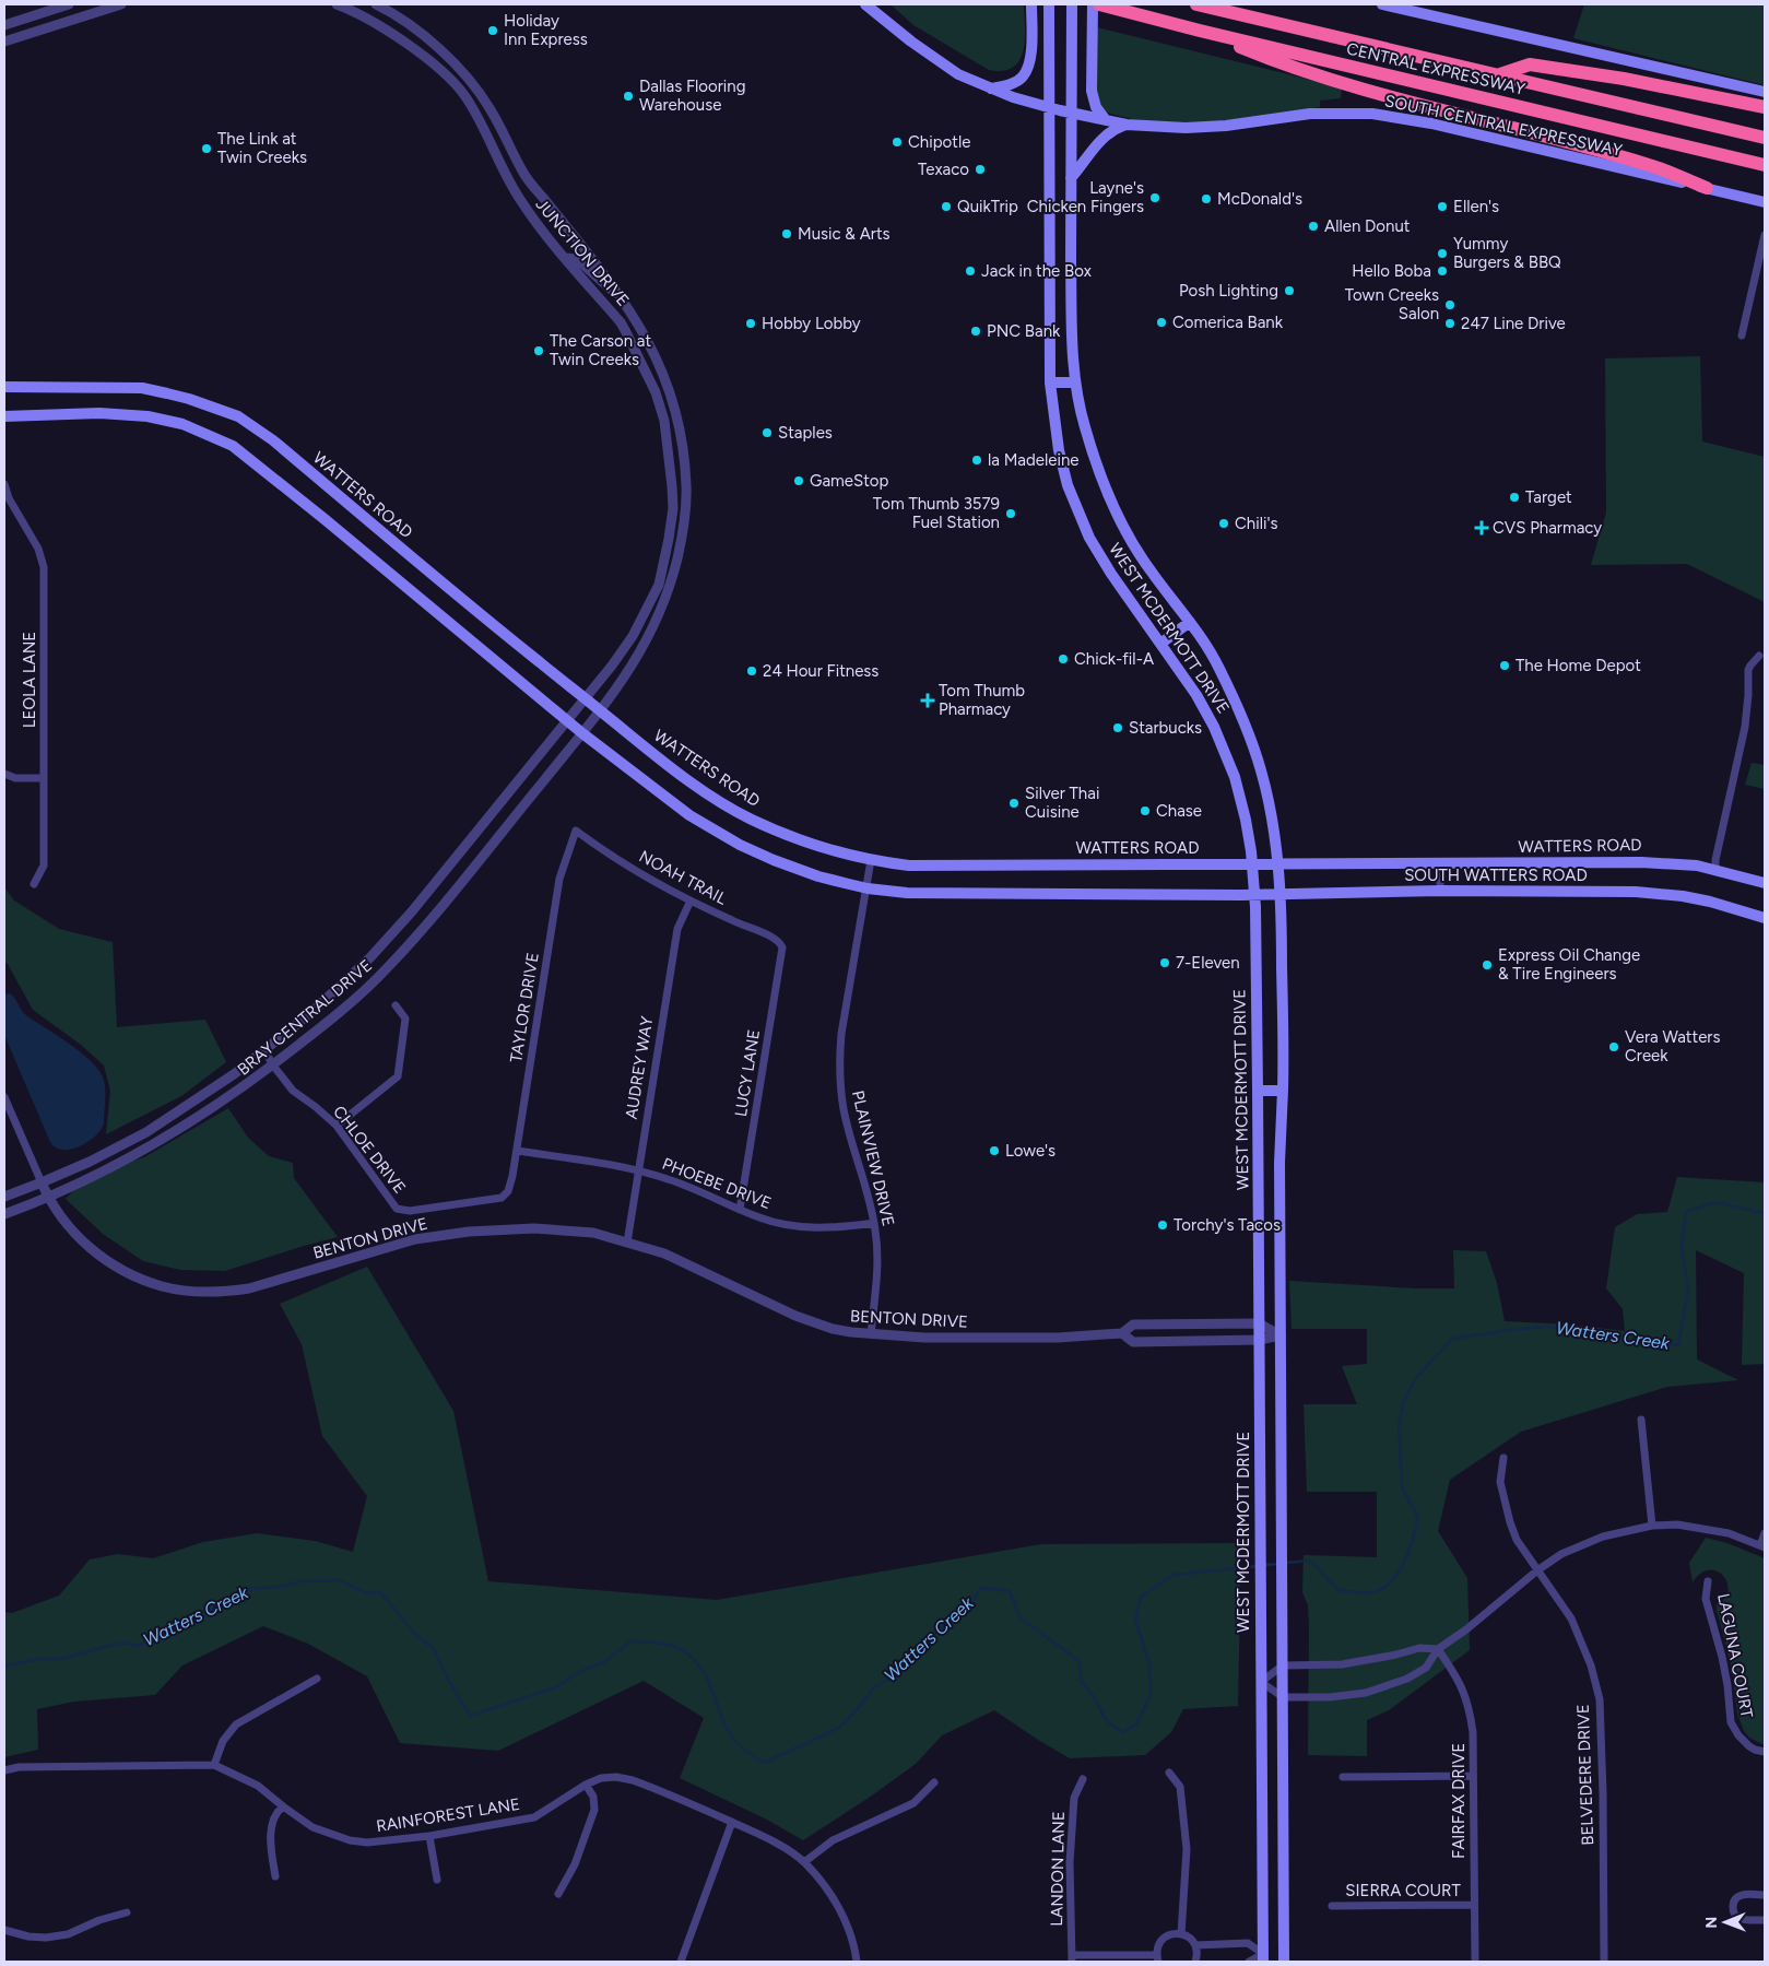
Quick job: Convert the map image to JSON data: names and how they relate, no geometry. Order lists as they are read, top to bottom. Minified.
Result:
{"streets":{"highway":["CENTRAL EXPRESSWAY"],"main road":["SOUTH CENTRAL EXPRESSWAY","WATTERS ROAD","WEST MCDERMOTT DRIVE","SOUTH WATTERS ROAD"],"street":["JUNCTION DRIVE","LEOLA LANE","NOAH TRAIL","TAYLOR DRIVE","BRAY CENTRAL DRIVE","AUDREY WAY","LUCY LANE","CHLOE DRIVE","PLAINVIEW DRIVE","PHOEBE DRIVE","BENTON DRIVE","LAGUNA COURT","BELVEDERE DRIVE","FAIRFAX DRIVE","RAINFOREST LANE","LANDON LANE","SIERRA COURT"]},"crossings":[["SOUTH CENTRAL EXPRESSWAY","WEST MCDERMOTT DRIVE"],["JUNCTION DRIVE","WATTERS ROAD"],["JUNCTION DRIVE","BRAY CENTRAL DRIVE"],["WATTERS ROAD","WEST MCDERMOTT DRIVE"],["WATTERS ROAD","BRAY CENTRAL DRIVE"],["WATTERS ROAD","PLAINVIEW DRIVE"],["WEST MCDERMOTT DRIVE","SOUTH WATTERS ROAD"],["WEST MCDERMOTT DRIVE","BENTON DRIVE"],["NOAH TRAIL","TAYLOR DRIVE"],["NOAH TRAIL","AUDREY WAY"],["NOAH TRAIL","LUCY LANE"],["TAYLOR DRIVE","CHLOE DRIVE"],["TAYLOR DRIVE","PHOEBE DRIVE"],["BRAY CENTRAL DRIVE","CHLOE DRIVE"],["BRAY CENTRAL DRIVE","BENTON DRIVE"],["AUDREY WAY","PHOEBE DRIVE"],["AUDREY WAY","BENTON DRIVE"],["LUCY LANE","PHOEBE DRIVE"],["PLAINVIEW DRIVE","PHOEBE DRIVE"],["PLAINVIEW DRIVE","BENTON DRIVE"],["FAIRFAX DRIVE","SIERRA COURT"]],"water":["Watters Creek"],"places":{"other":["Holiday Inn Express","Dallas Flooring Warehouse","Chipotle","The Link at Twin Creeks","Texaco","Layne's Chicken Fingers","McDonald's","QuikTrip","Ellen's","Allen Donut","Music & Arts","Yummy Burgers & BBQ","Jack in the Box","Hello Boba","Posh Lighting","Town Creeks Salon","Comerica Bank","Hobby Lobby","247 Line Drive","PNC Bank","The Carson at Twin Creeks","Staples","la Madeleine","GameStop","Target","Tom Thumb 3579 Fuel Station","Chili's","Chick-fil-A","The Home Depot","24 Hour Fitness","Starbucks","Silver Thai Cuisine","Chase","7-Eleven","Express Oil Change & Tire Engineers","Vera Watters Creek","Lowe's","Torchy's Tacos"],"health":["CVS Pharmacy","Tom Thumb Pharmacy"]},"north":"left"}
